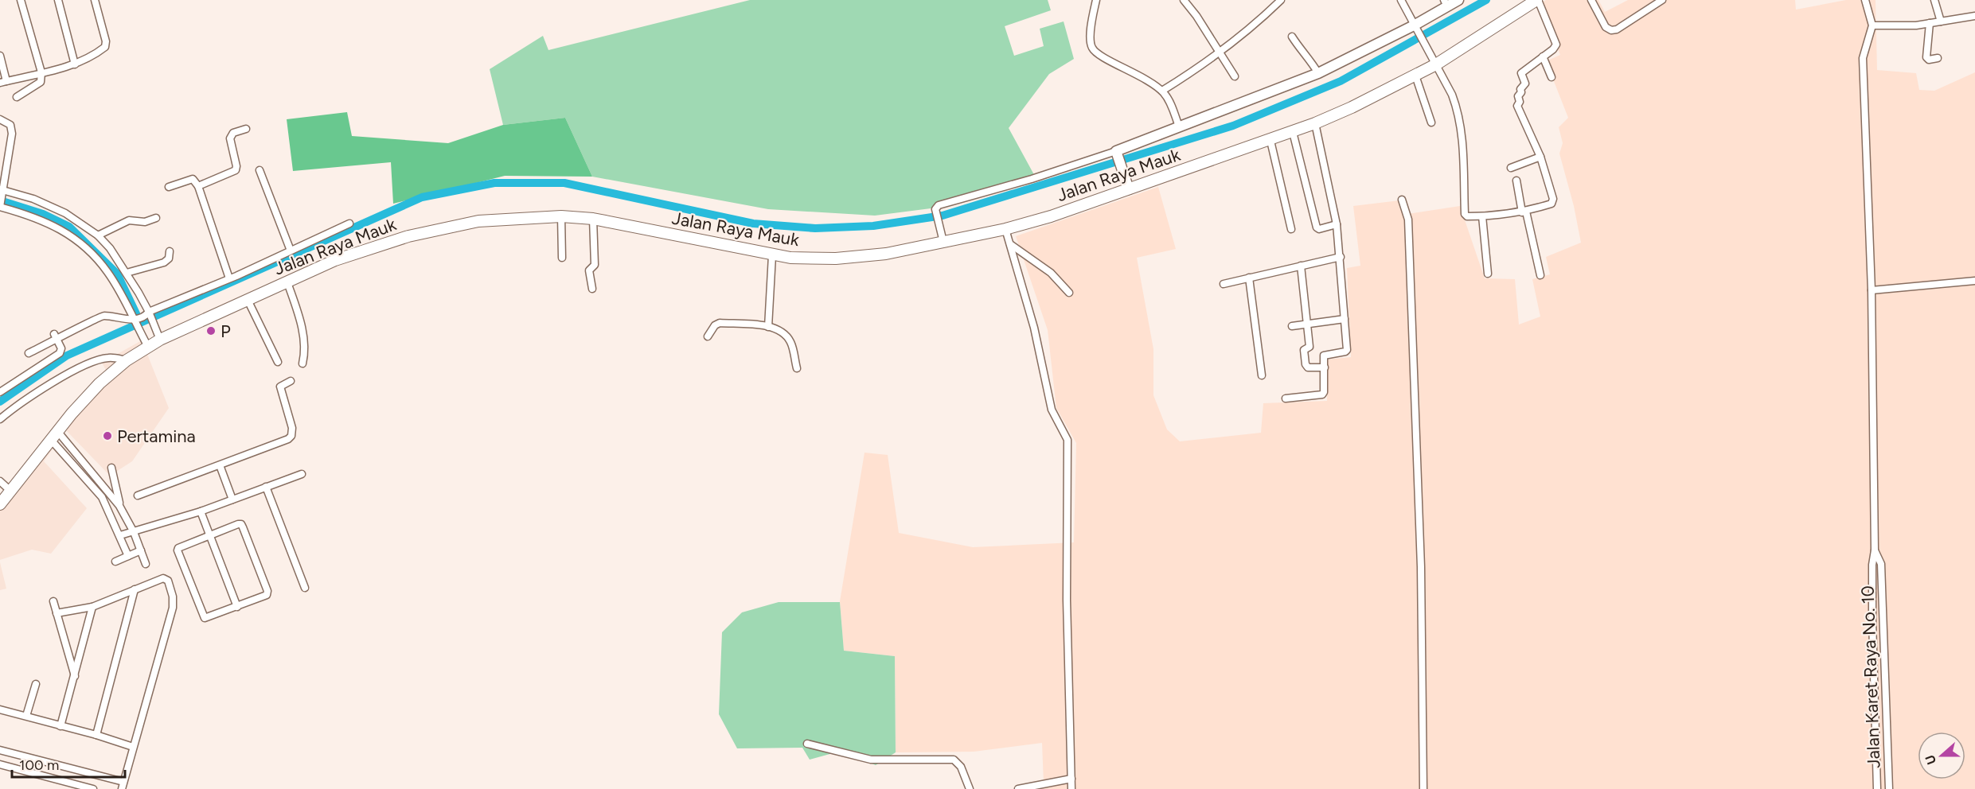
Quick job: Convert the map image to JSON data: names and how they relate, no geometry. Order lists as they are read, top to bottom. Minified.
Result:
{"streets":{"main road":["Jalan Raya Mauk"],"street":["Jalan Karet Raya No. 10"]},"places":["P","Pertamina"],"scale_bar":"100 m","north":"left"}
